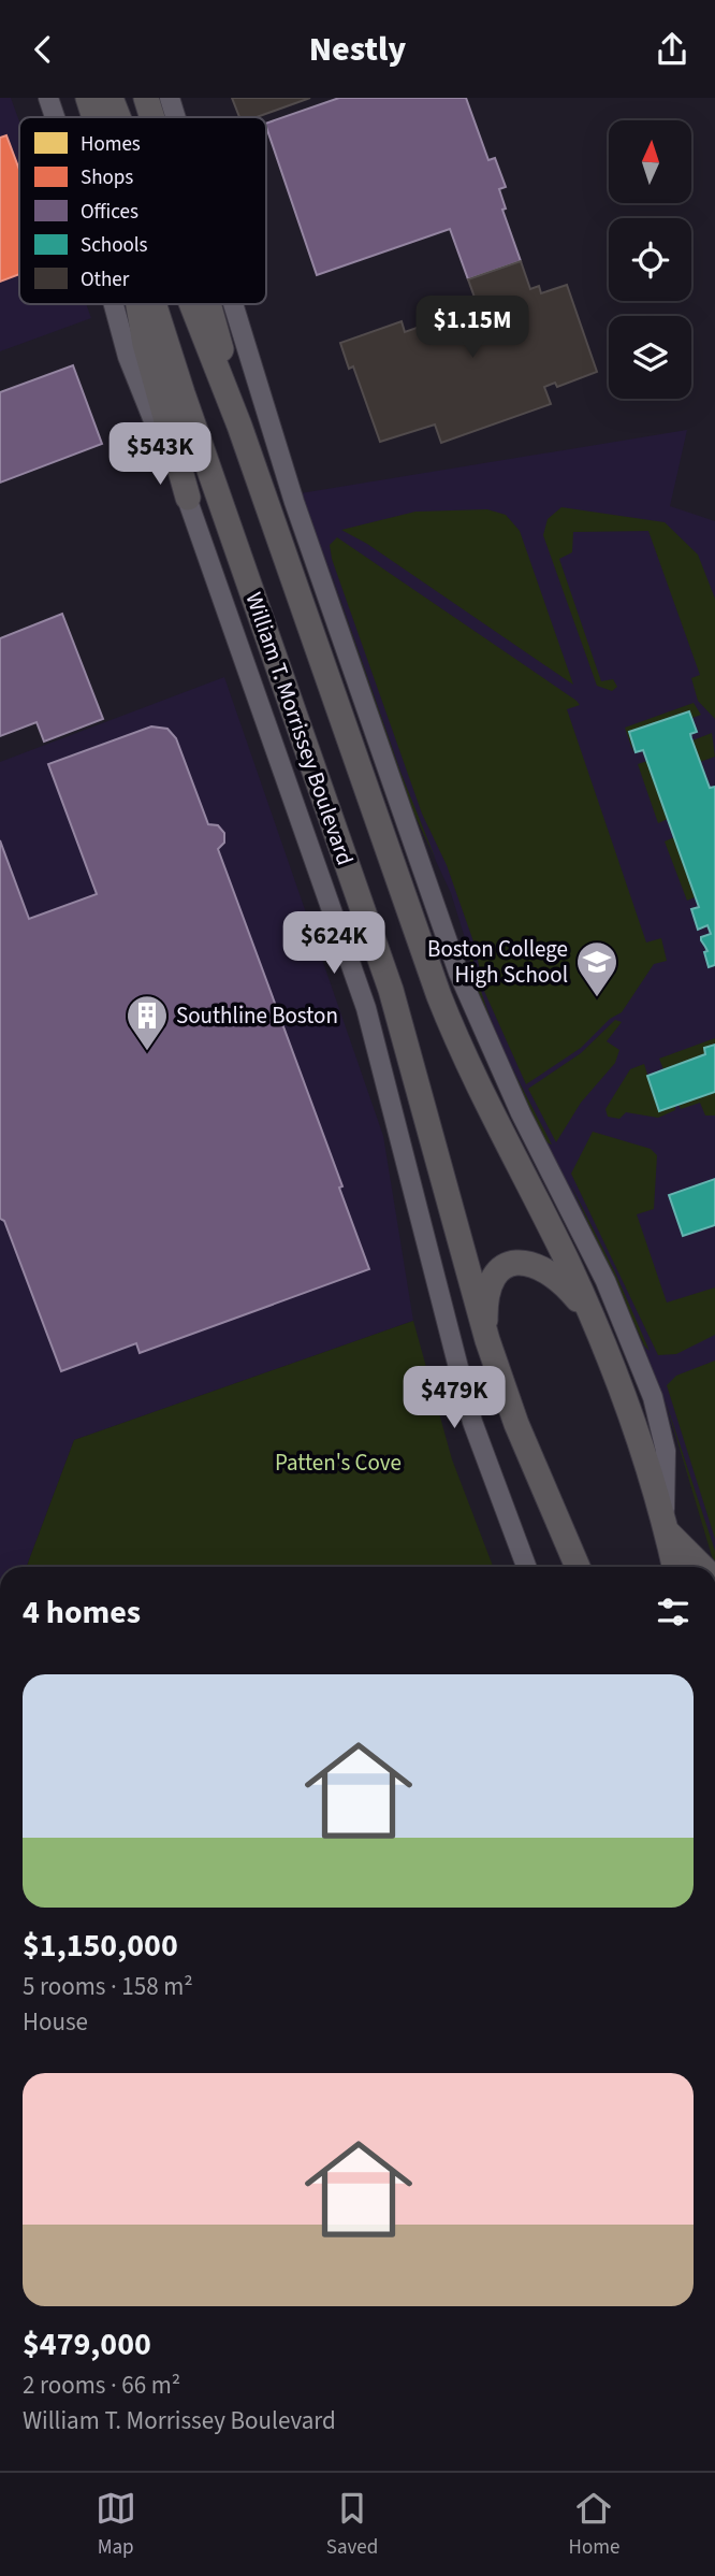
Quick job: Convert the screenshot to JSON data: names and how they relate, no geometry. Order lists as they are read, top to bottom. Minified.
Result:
{"streets":{"main road":["William T. Morrissey Boulevard"]},"parks":["Patten's Cove"],"places":{"school or university":["Boston College High School"],"building":["Southline Boston"]},"legend":["Homes","Shops","Offices","Schools","Other"],"north":"top","page":{"header":"Nestly","price":["$1.15M","$543K","$624K","$479K"],"heading":"4 homes","list":[{"name":"$1,150,000","note":"5 rooms · 158 m² · House"},{"name":"$479,000","note":"2 rooms · 66 m² · William T. Morrissey Boulevard"}],"tabs":["Map","Saved","Home"]}}
